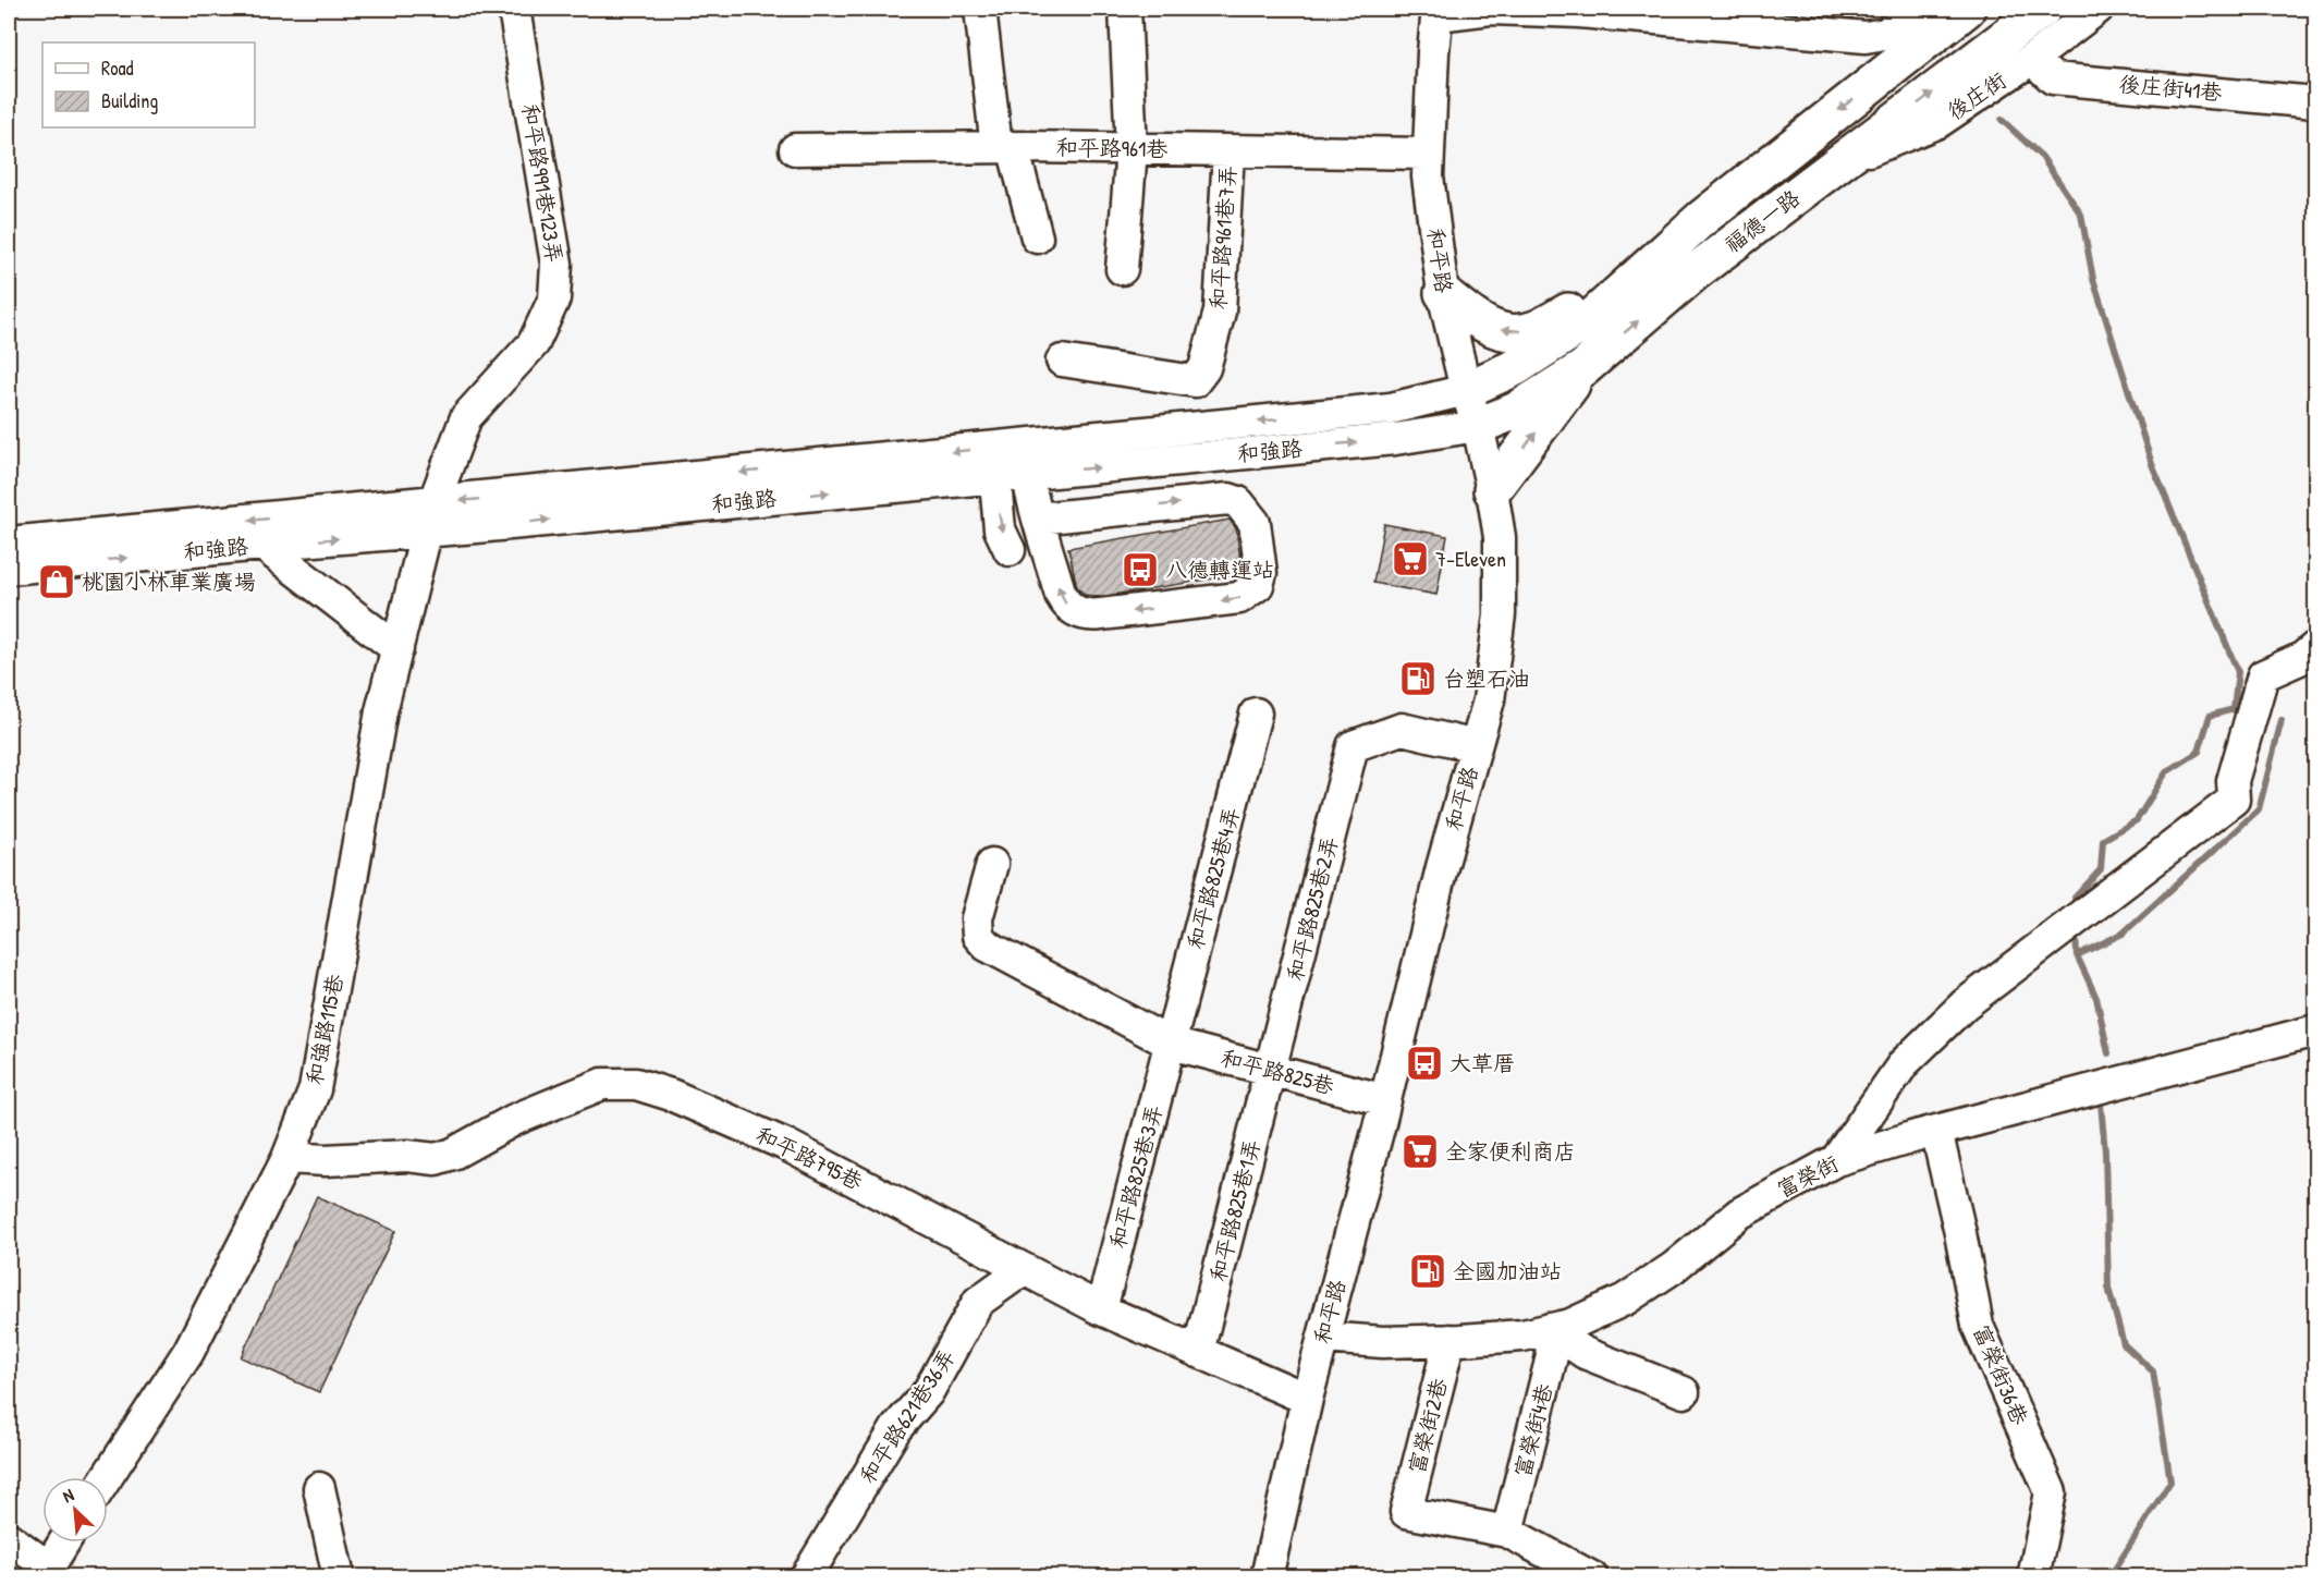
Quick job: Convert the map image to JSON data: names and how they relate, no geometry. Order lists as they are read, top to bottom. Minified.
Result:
{"streets":{"main road":["福德一路"],"street":["後庄街41巷","後庄街","和平路961巷","和平路991巷123弄","和平路961巷7弄","和平路","和強路","和平路825巷4弄","和平路825巷2弄","和強路115巷","和平路825巷","和平路795巷","和平路825巷3弄","富榮街","和平路825巷1弄","富榮街36巷","和平路621巷36弄","富榮街2巷","富榮街4巷"]},"crossings":[["後庄街41巷","後庄街"],["後庄街","福德一路"],["和平路961巷","和平路961巷7弄"],["和平路961巷","和平路"],["和平路991巷123弄","和強路"],["和平路991巷123弄","和強路115巷"],["福德一路","和平路"],["福德一路","和強路"],["和平路","和強路"],["和平路","和平路825巷2弄"],["和平路","和平路825巷"],["和平路","和平路795巷"],["和平路","富榮街"],["和強路","和強路115巷"],["和平路825巷4弄","和平路825巷"],["和平路825巷4弄","和平路825巷3弄"],["和平路825巷2弄","和平路825巷"],["和平路825巷2弄","和平路825巷1弄"],["和強路115巷","和平路795巷"],["和平路825巷","和平路825巷3弄"],["和平路825巷","和平路825巷1弄"],["和平路795巷","和平路825巷3弄"],["和平路795巷","和平路825巷1弄"],["和平路795巷","和平路621巷36弄"],["富榮街","富榮街36巷"],["富榮街","富榮街2巷"],["富榮街","富榮街4巷"],["富榮街2巷","富榮街4巷"]],"places":{"supermarket":["7-Eleven","全家便利商店"],"bus stop":["八德轉運站","大草厝"],"shop":["桃園小林車業廣場"],"fuel station":["台塑石油","全國加油站"]},"legend":["Road","Building"],"north":"top left"}
